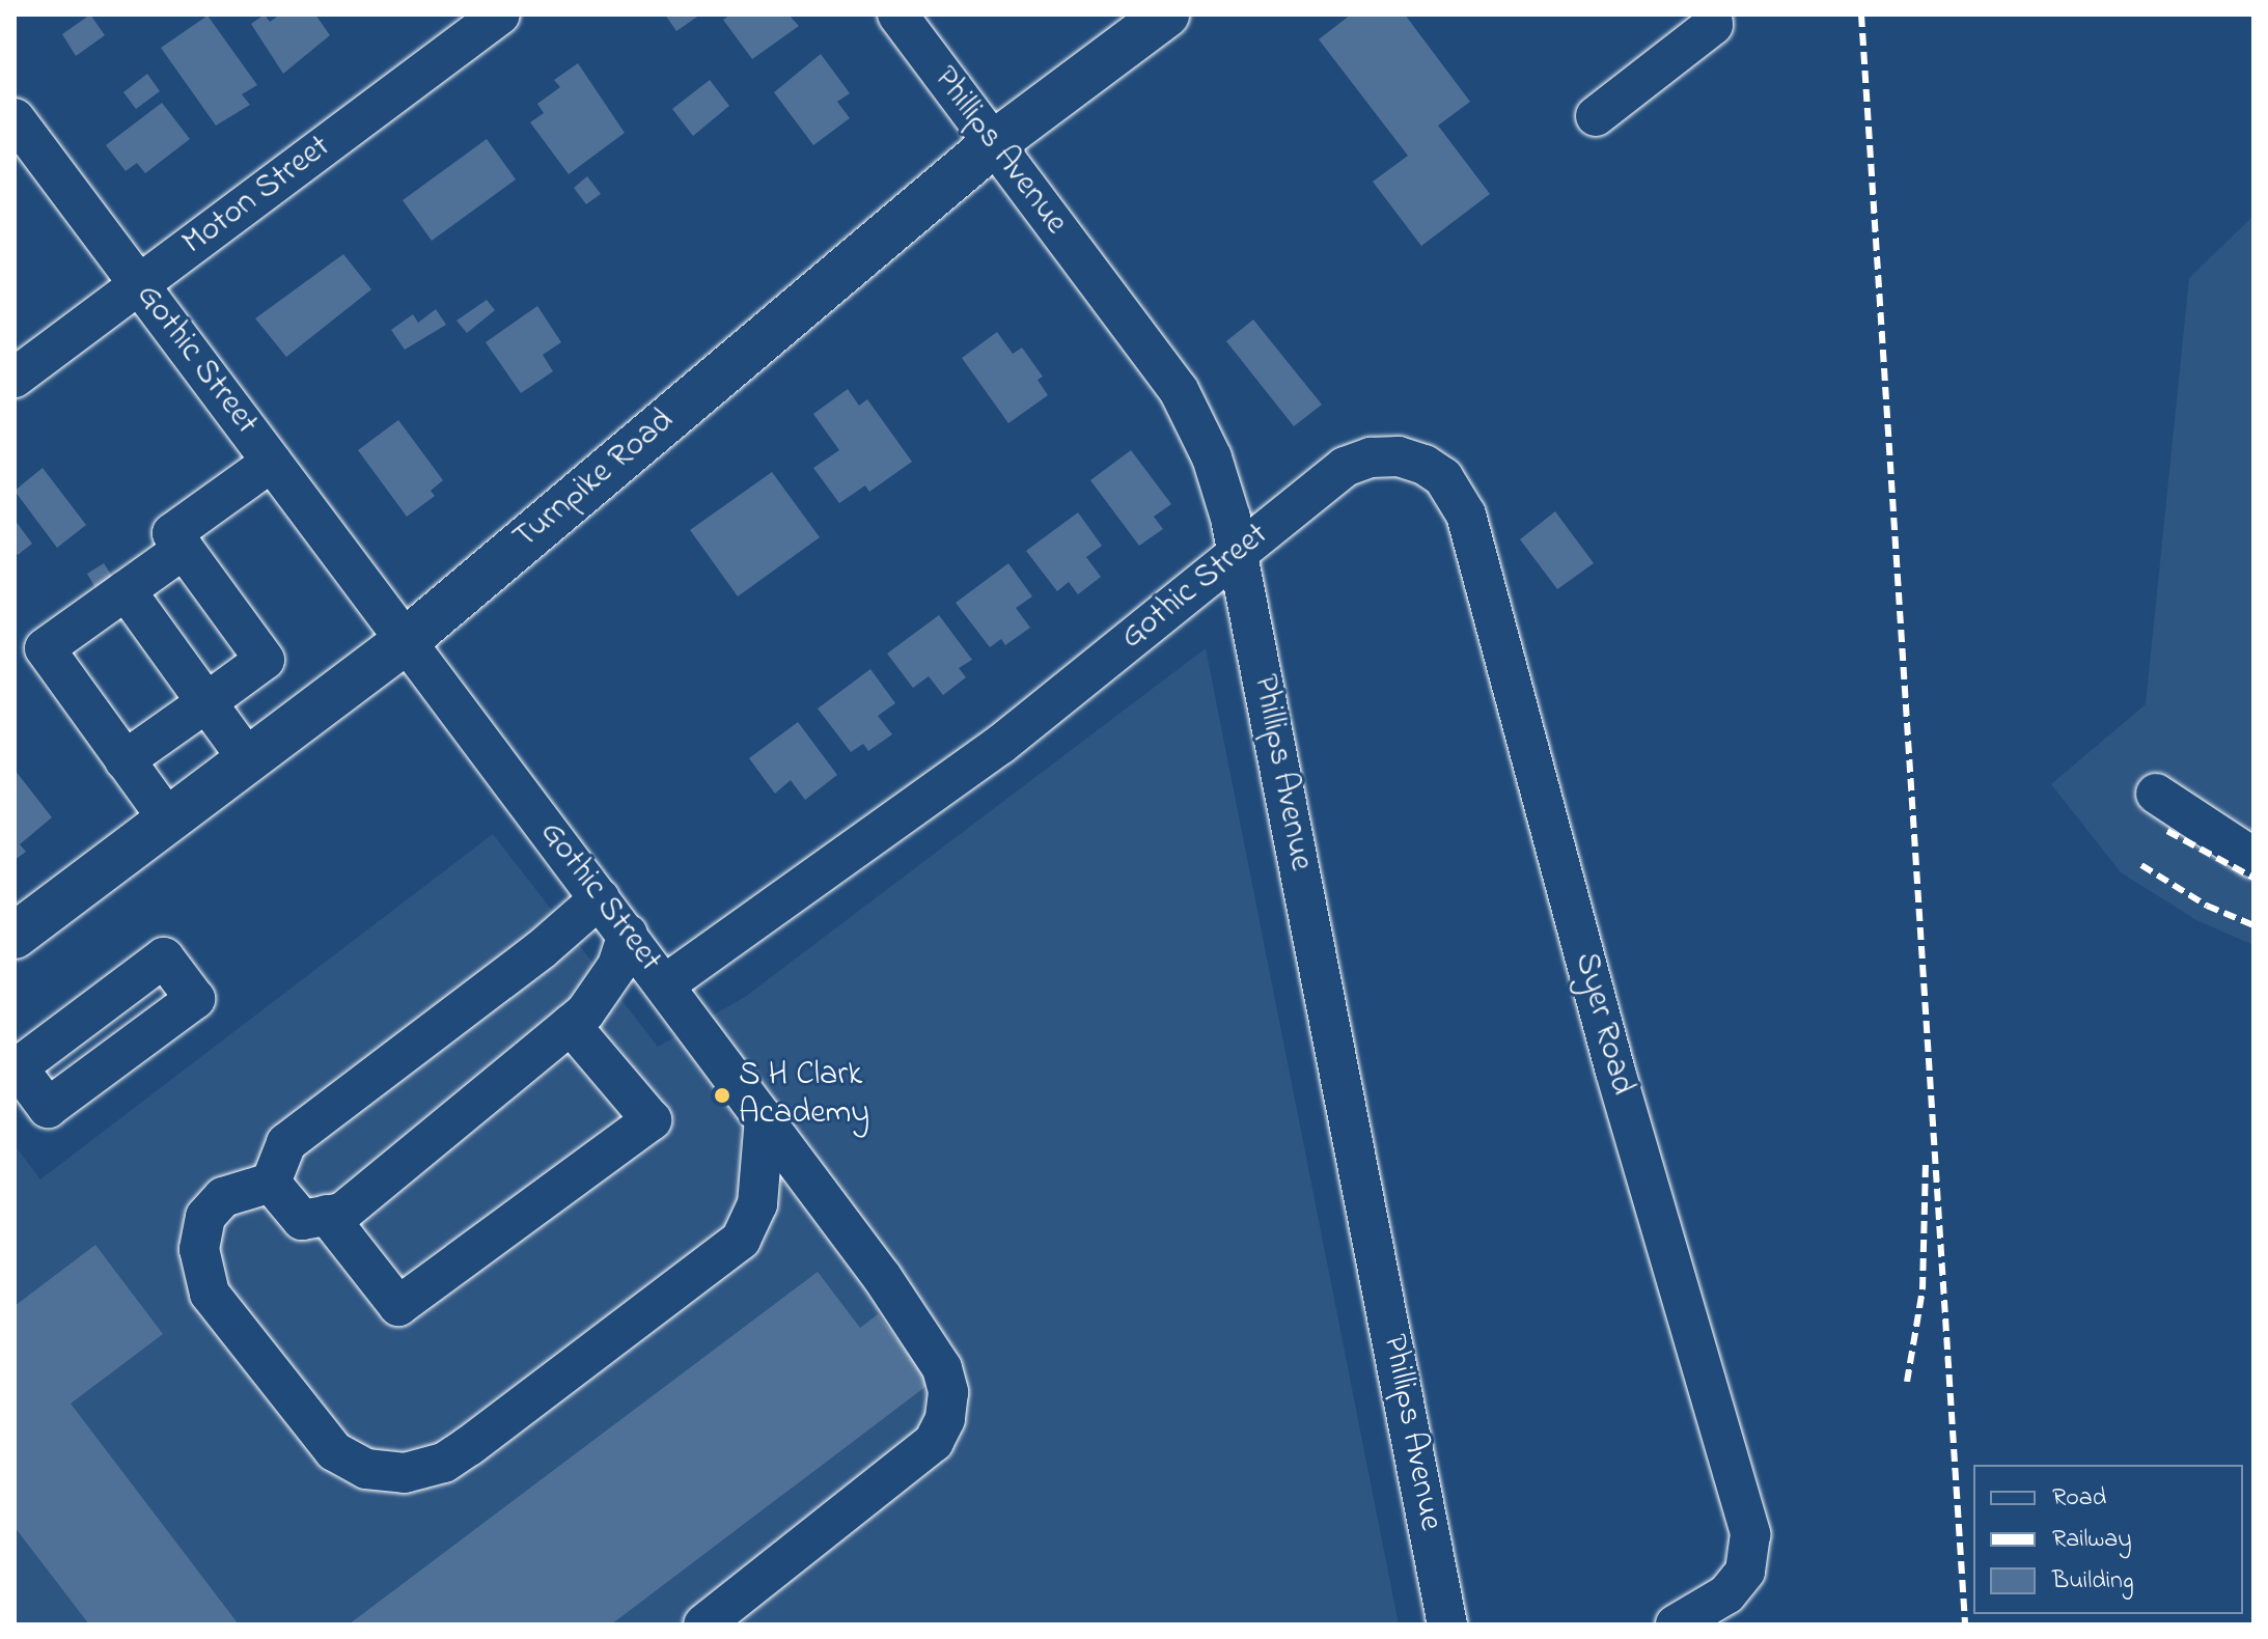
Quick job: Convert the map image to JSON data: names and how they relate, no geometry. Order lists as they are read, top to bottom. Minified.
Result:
{"streets":{"main road":["Turnpike Road"],"street":["Phillips Avenue","Moton Street","Gothic Street","Syer Road"]},"crossings":[["Phillips Avenue","Gothic Street"],["Phillips Avenue","Turnpike Road"],["Moton Street","Gothic Street"],["Gothic Street","Turnpike Road"],["Gothic Street","Syer Road"]],"places":["S H Clark Academy"],"legend":["Road","Railway","Building"]}
